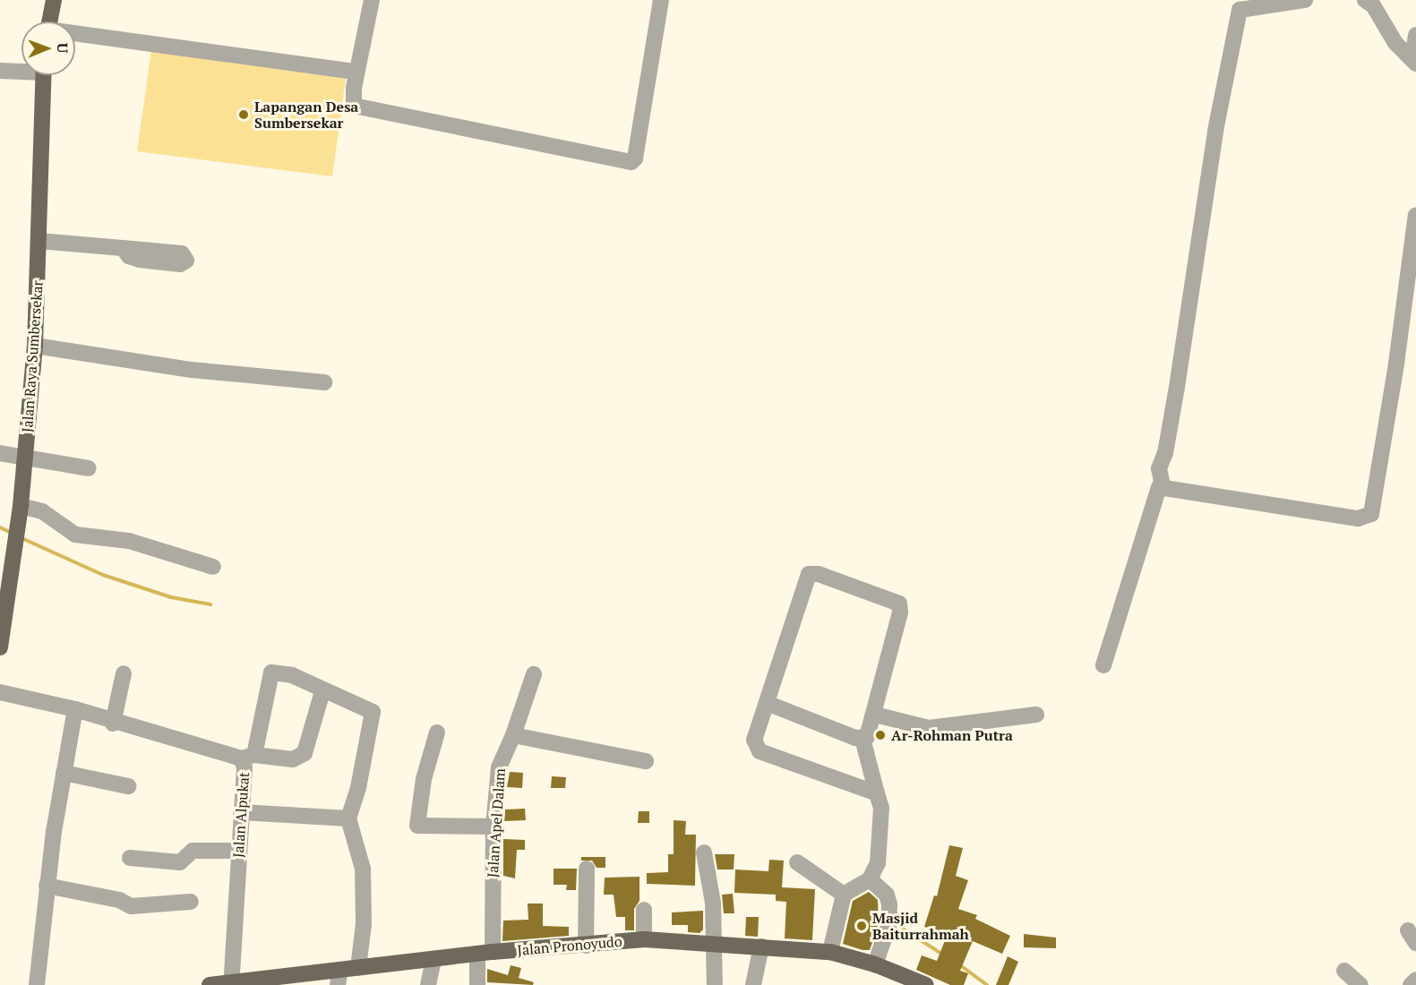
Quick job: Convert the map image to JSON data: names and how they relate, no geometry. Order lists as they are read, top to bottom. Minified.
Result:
{"streets":{"main road":["Jalan Raya Sumbersekar","Jalan Pronoyudo"],"street":["Jalan Alpukat","Jalan Apel Dalam"]},"crossings":[["Jalan Alpukat","Jalan Pronoyudo"],["Jalan Apel Dalam","Jalan Pronoyudo"]],"places":["Lapangan Desa Sumbersekar","Ar-Rohman Putra","Masjid Baiturrahmah"],"north":"right"}
